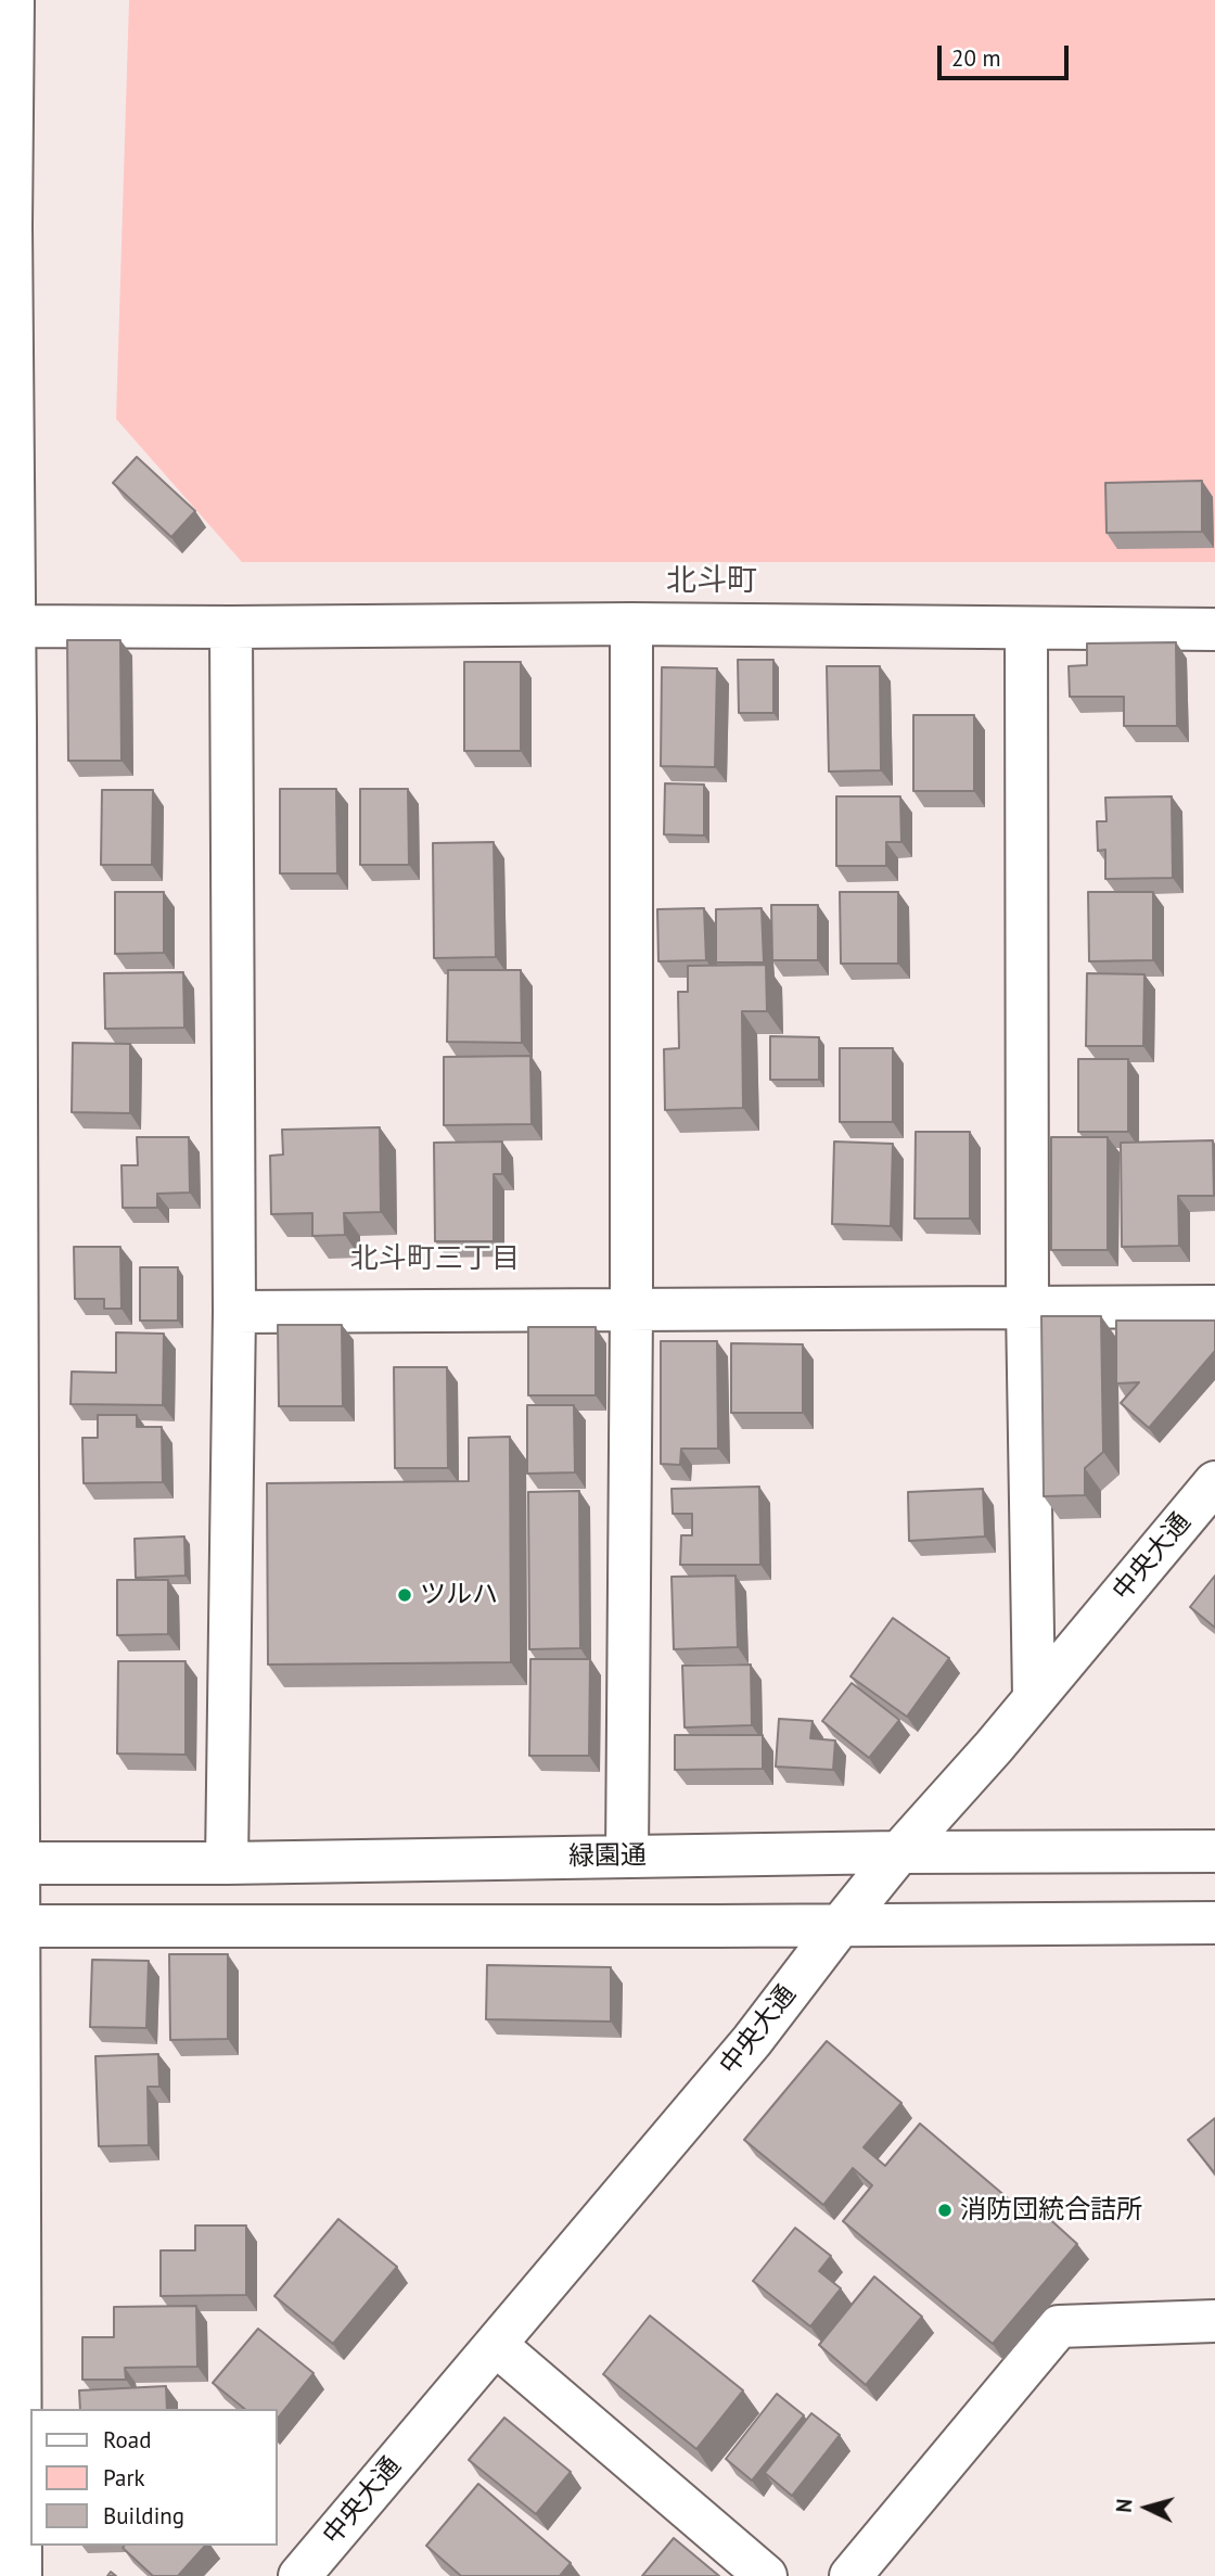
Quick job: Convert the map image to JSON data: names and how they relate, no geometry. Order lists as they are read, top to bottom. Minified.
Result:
{"streets":{"street":["中央大通","緑園通"]},"crossings":[["中央大通","緑園通"]],"districts":["北斗町","北斗町三丁目"],"places":["ツルハ","消防団統合詰所"],"legend":["Road","Park","Building"],"scale_bar":"20 m","north":"left"}
